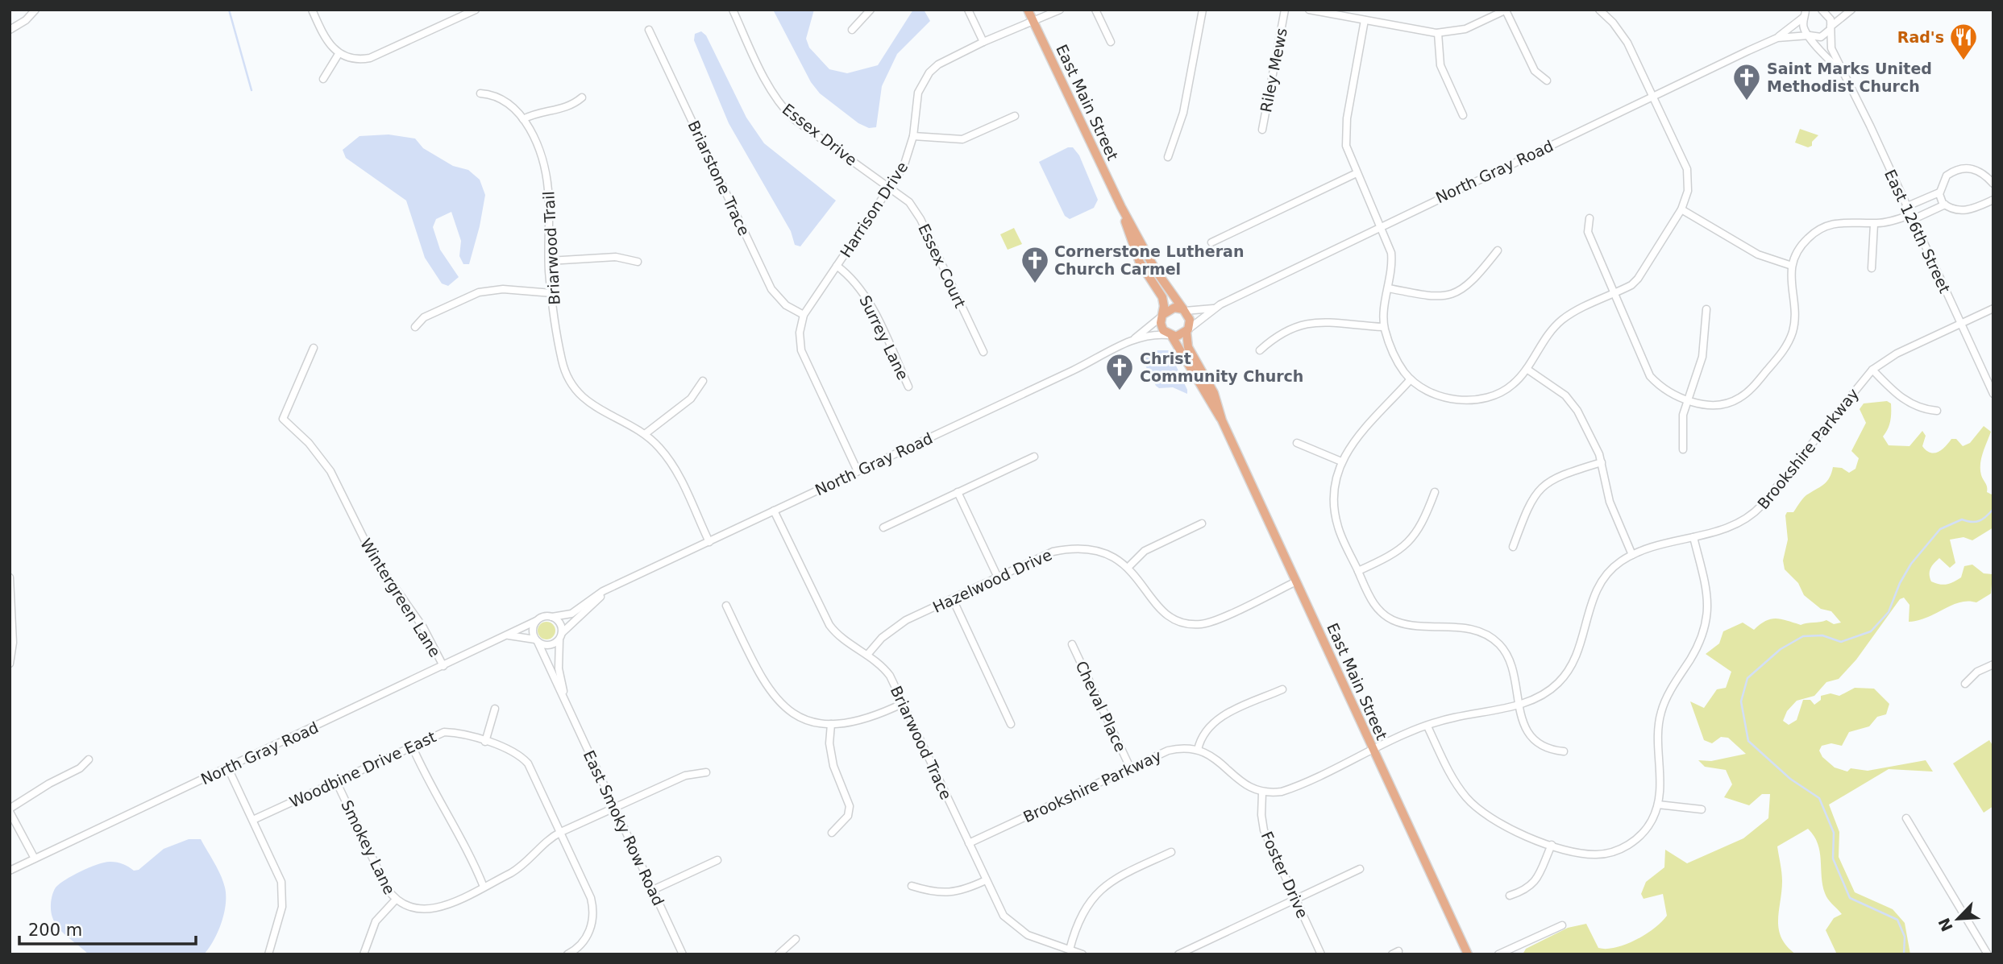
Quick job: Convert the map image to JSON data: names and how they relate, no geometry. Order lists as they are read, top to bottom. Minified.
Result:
{"streets":{"main road":["East Main Street"],"street":["Riley Mews","Essex Drive","North Gray Road","Briarstone Trace","Harrison Drive","East 126th Street","Briarwood Trail","Essex Court","Surrey Lane","Brookshire Parkway","Hazelwood Drive","Wintergreen Lane","Cheval Place","Briarwood Trace","Woodbine Drive East","East Smoky Row Road","Smokey Lane","Foster Drive"]},"crossings":[["East Main Street","North Gray Road"],["East Main Street","Harrison Drive"],["East Main Street","Brookshire Parkway"],["East Main Street","Hazelwood Drive"],["Essex Drive","Harrison Drive"],["Essex Drive","Essex Court"],["North Gray Road","Harrison Drive"],["North Gray Road","East 126th Street"],["North Gray Road","Briarwood Trail"],["North Gray Road","Wintergreen Lane"],["North Gray Road","Briarwood Trace"],["Briarstone Trace","Harrison Drive"],["Harrison Drive","Essex Court"],["Harrison Drive","Surrey Lane"],["East 126th Street","Brookshire Parkway"],["Brookshire Parkway","Cheval Place"],["Brookshire Parkway","Briarwood Trace"],["Brookshire Parkway","Foster Drive"],["Hazelwood Drive","Briarwood Trace"],["Woodbine Drive East","Smokey Lane"],["East Smoky Row Road","Smokey Lane"]],"places":{"restaurant":["Rad's"],"church":["Saint Marks United Methodist Church","Cornerstone Lutheran Church Carmel","Christ Community Church"]},"scale_bar":"200 m","north":"bottom left"}
